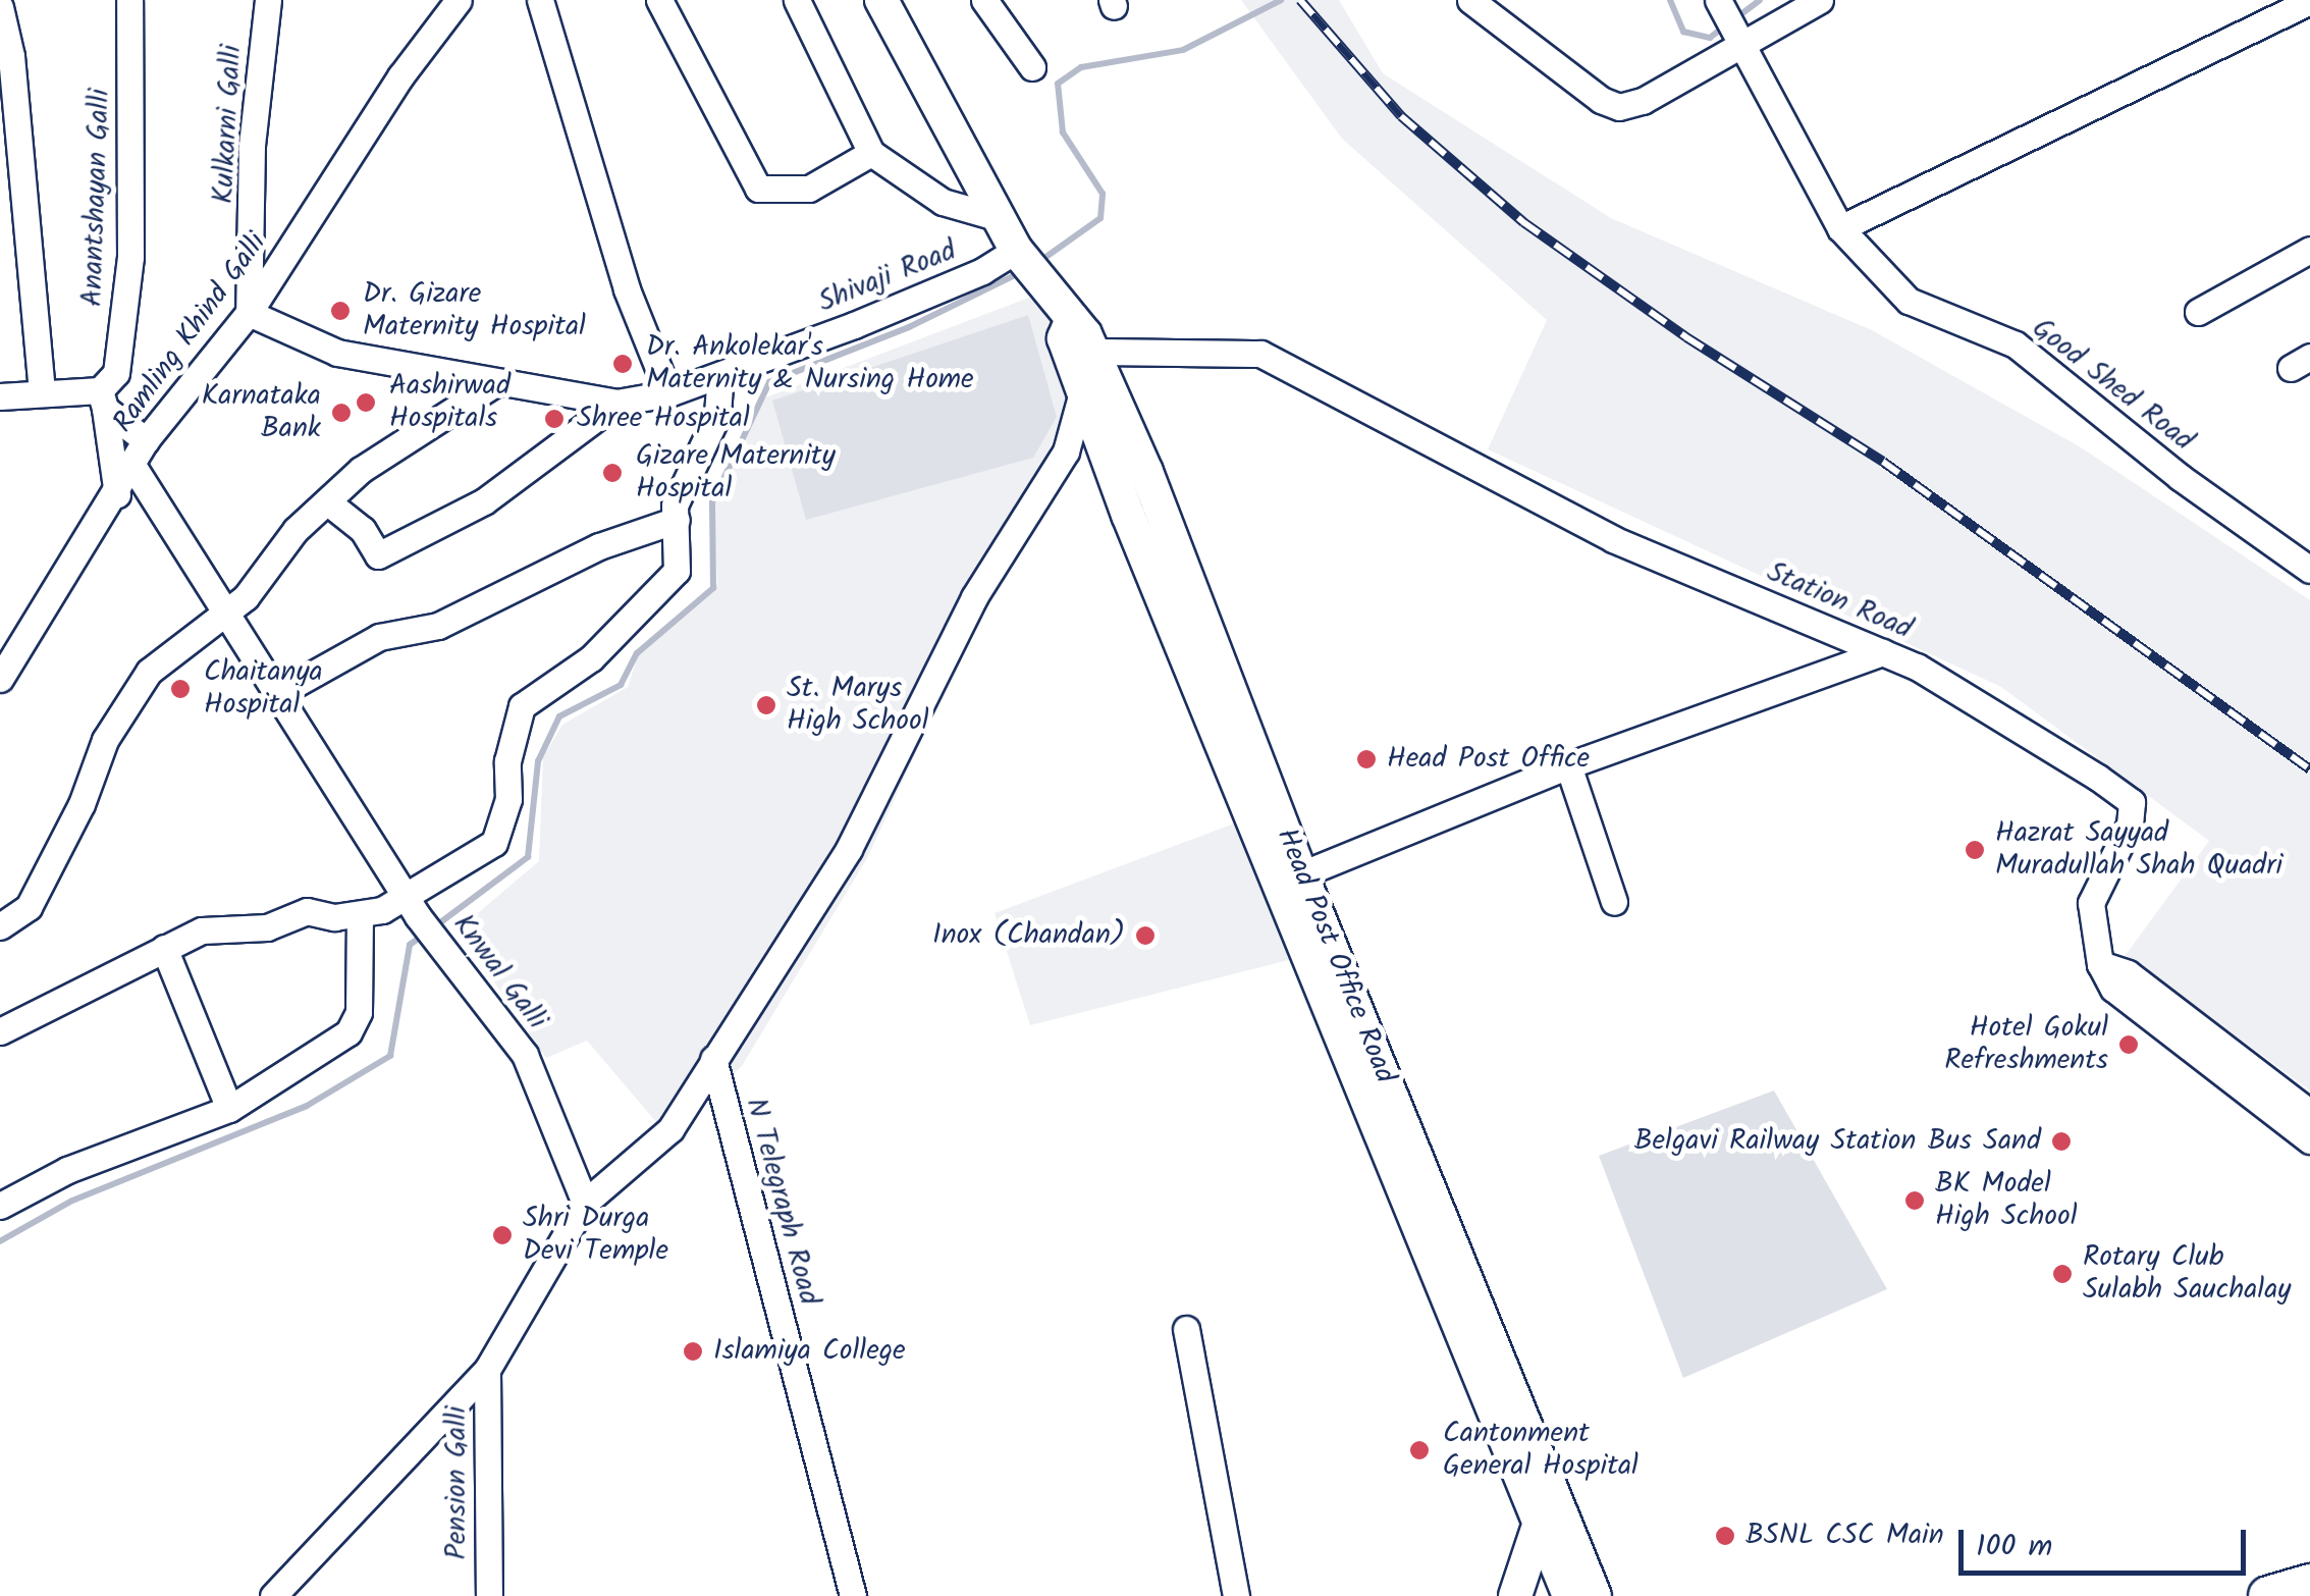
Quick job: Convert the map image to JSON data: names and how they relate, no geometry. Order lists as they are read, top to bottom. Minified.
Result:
{"streets":{"main road":["Head Post Office Road"],"street":["Kulkarni Galli","Anantshayan Galli","Shivaji Road","Ramling Khind Galli","Good Shed Road","Station Road","Knwal Galli","N Telegraph Road","Pension Galli"]},"crossings":[["Kulkarni Galli","Shivaji Road"],["Kulkarni Galli","Ramling Khind Galli"],["Shivaji Road","Ramling Khind Galli"],["Shivaji Road","Head Post Office Road"],["Ramling Khind Galli","Knwal Galli"],["Station Road","Head Post Office Road"]],"places":["Dr. Gizare Maternity Hospital","Dr. Ankolekar's Maternity & Nursing Home","Aashirwad Hospitals","Karnataka Bank","Shree Hospital","Gizare Maternity Hospital","Chaitanya Hospital","St. Marys High School","Head Post Office","Hazrat Sayyad Muradullah Shah Quadri","Inox (Chandan)","Hotel Gokul Refreshments","Belgavi Railway Station Bus Sand","BK Model High School","Shri Durga Devi Temple","Rotary Club Sulabh Sauchalay","Islamiya College","Cantonment General Hospital","BSNL CSC Main"],"scale_bar":"100 m"}
